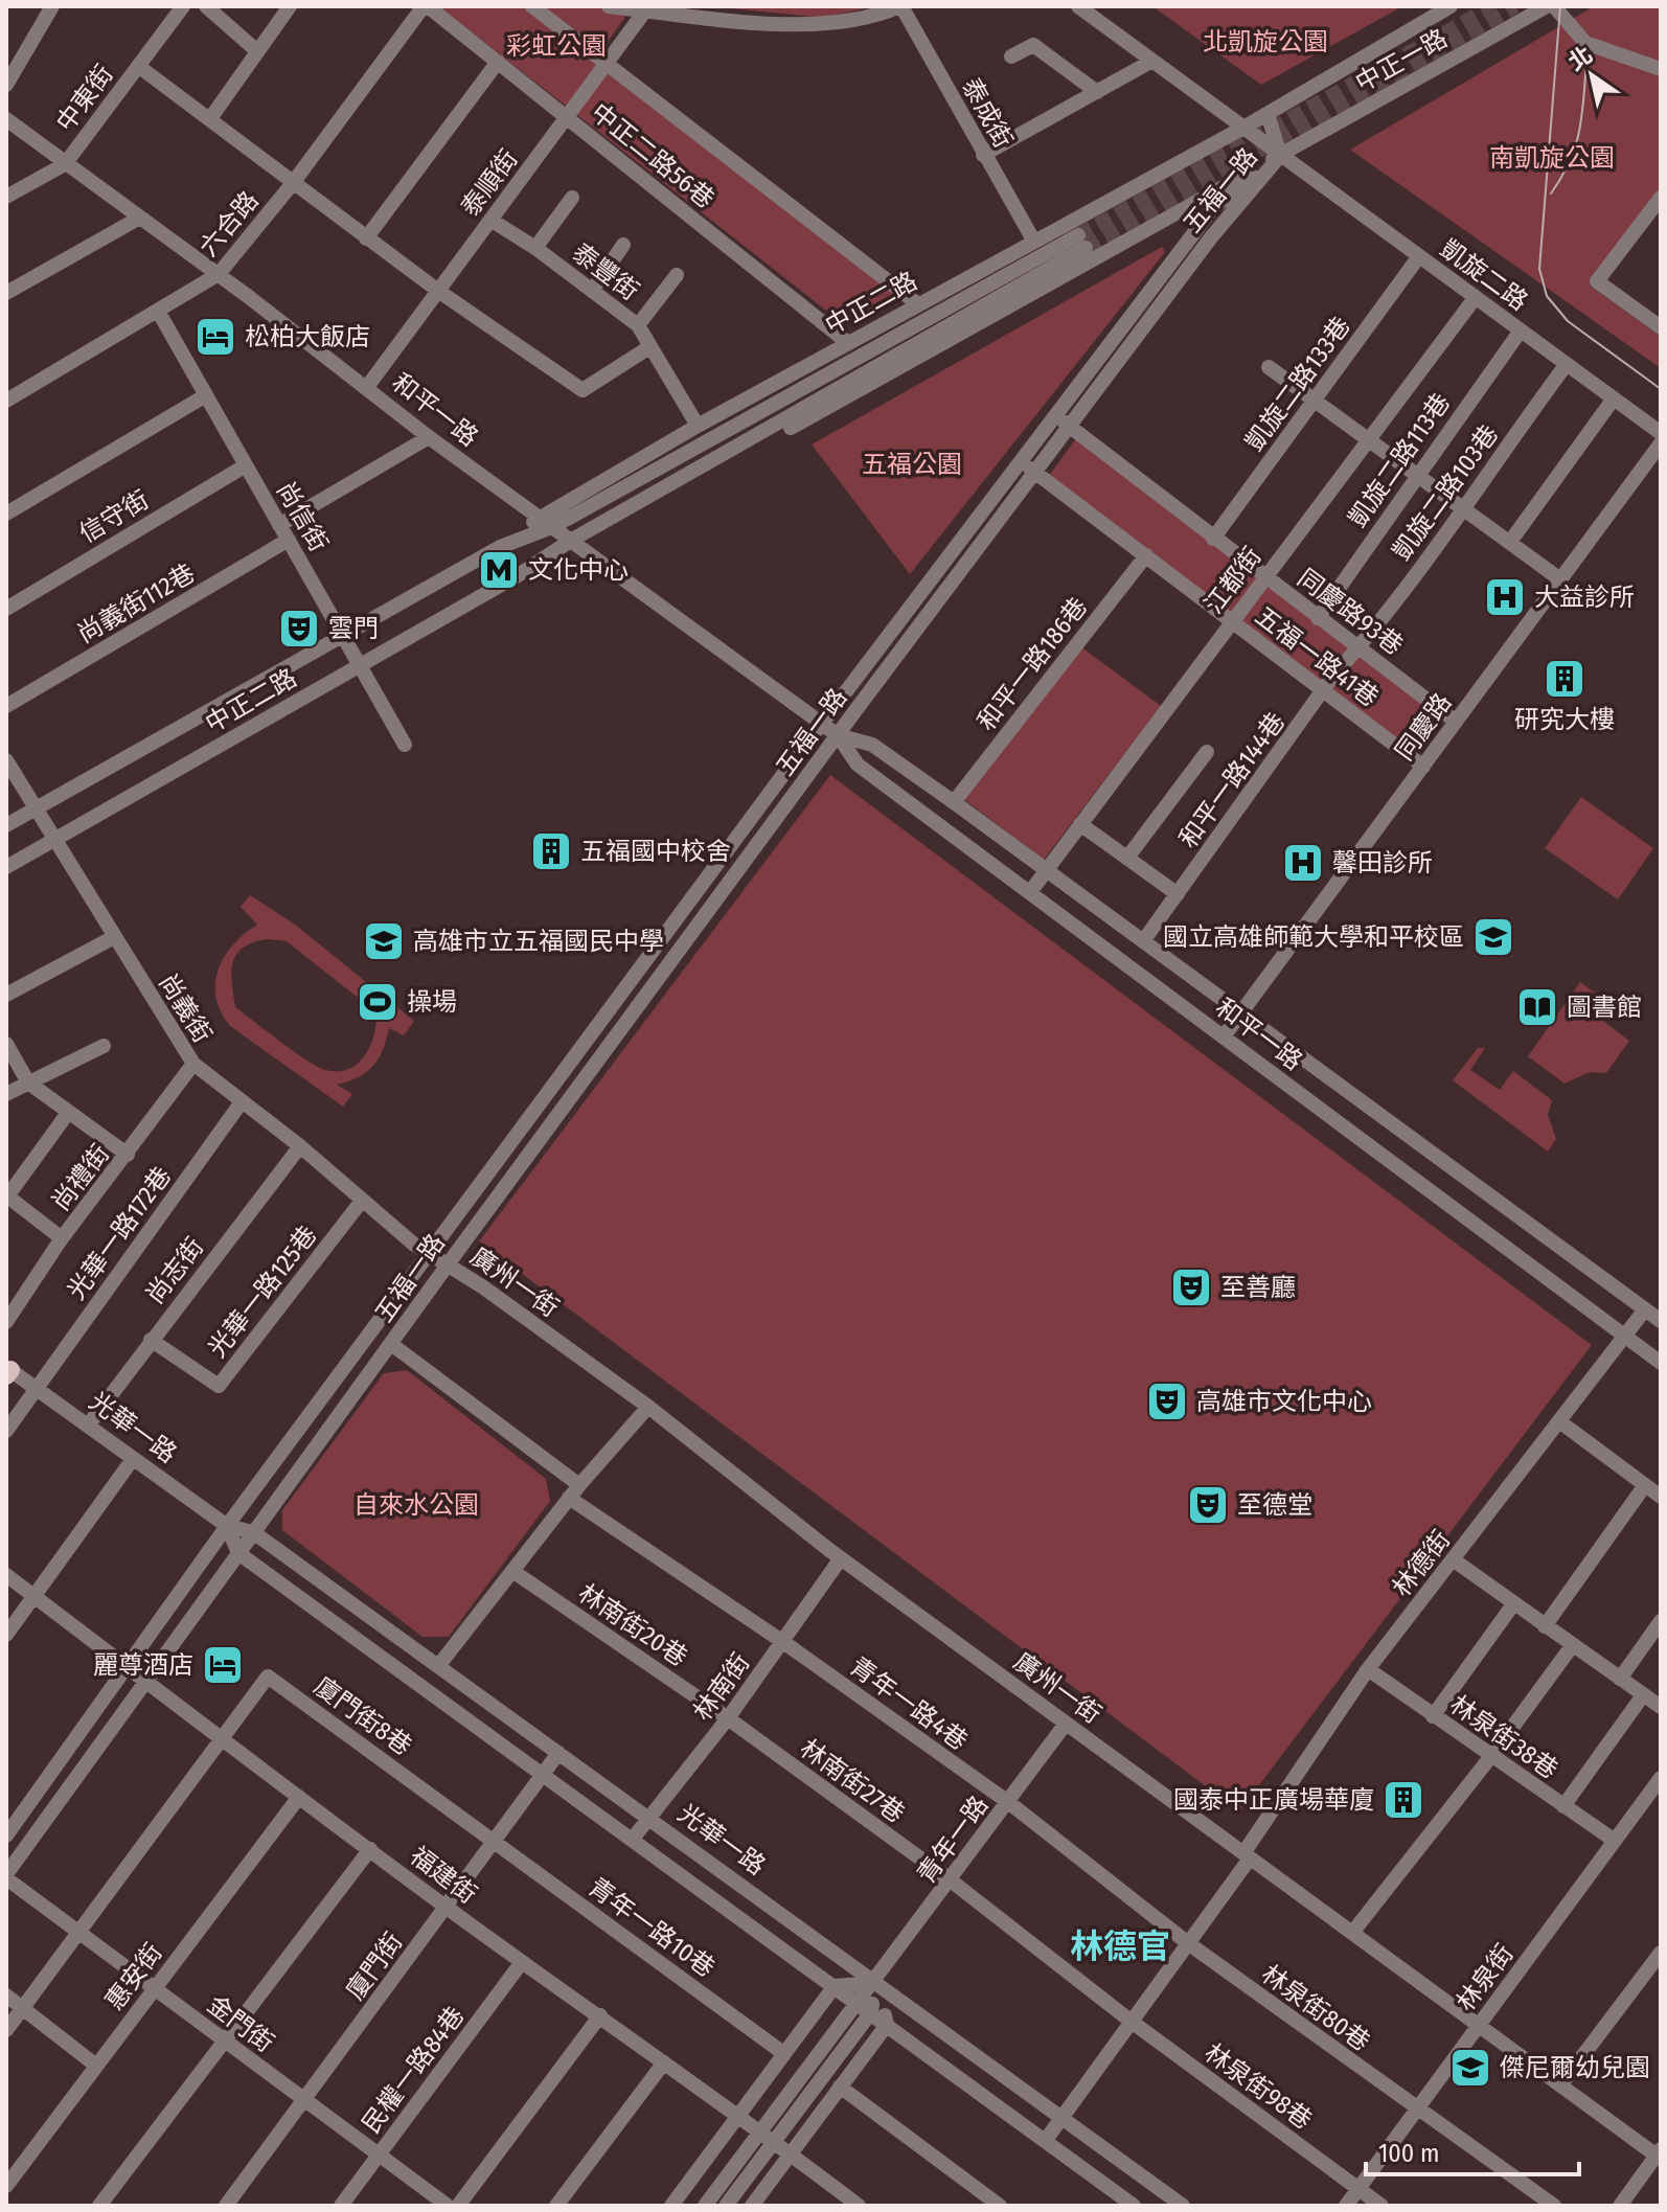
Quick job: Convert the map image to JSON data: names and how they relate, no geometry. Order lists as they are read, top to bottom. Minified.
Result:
{"streets":{"street":["中正一路","中東街","泰成街","中正二路56巷","泰順街","五福一路","六合路","泰豐街","凱旋二路","中正二路","凱旋二路133巷","和平一路","凱旋二路113巷","凱旋二路103巷","信守街","尚信街","江都街","尚義街112巷","同慶路93巷","五福一路41巷","和平一路186巷","同慶路","和平一路144巷","尚義街","尚禮街","光華一路172巷","尚志街","廣州一街","光華一路125巷","光華一路","林德街","林南街20巷","林南街","青年一路4巷","廈門街8巷","林泉街38巷","林南街27巷","青年一路","福建街","青年一路10巷","廈門街","惠安街","林泉街","林泉街80巷","金門街","民權一路84巷","林泉街98巷"]},"crossings":[["中正一路","五福一路"],["中正一路","凱旋二路"],["中正一路","中正二路"],["中東街","和平一路"],["泰成街","中正二路"],["中正二路56巷","泰順街"],["中正二路56巷","六合路"],["中正二路56巷","中正二路"],["泰順街","泰豐街"],["泰順街","和平一路"],["五福一路","凱旋二路"],["五福一路","中正二路"],["五福一路","和平一路"],["五福一路","同慶路93巷"],["五福一路","五福一路41巷"],["五福一路","尚義街"],["五福一路","廣州一街"],["五福一路","光華一路"],["五福一路","青年一路4巷"],["五福一路","福建街"],["五福一路","金門街"],["六合路","和平一路"],["六合路","尚信街"],["泰豐街","中正二路"],["凱旋二路","中正二路"],["凱旋二路","凱旋二路133巷"],["凱旋二路","凱旋二路113巷"],["凱旋二路","凱旋二路103巷"],["凱旋二路","江都街"],["中正二路","和平一路"],["中正二路","尚信街"],["中正二路","尚義街"],["凱旋二路133巷","同慶路93巷"],["和平一路","江都街"],["和平一路","和平一路186巷"],["和平一路","同慶路"],["和平一路","和平一路144巷"],["和平一路","林德街"],["凱旋二路113巷","同慶路93巷"],["凱旋二路103巷","同慶路93巷"],["凱旋二路103巷","和平一路144巷"],["信守街","尚信街"],["尚信街","尚義街112巷"],["江都街","同慶路93巷"],["江都街","五福一路41巷"],["同慶路93巷","同慶路"],["同慶路93巷","和平一路144巷"],["五福一路41巷","和平一路186巷"],["五福一路41巷","同慶路"],["五福一路41巷","和平一路144巷"],["尚義街","尚禮街"],["尚義街","光華一路172巷"],["尚義街","尚志街"],["尚義街","廣州一街"],["尚義街","光華一路125巷"],["光華一路172巷","光華一路"],["尚志街","光華一路125巷"],["尚志街","光華一路"],["廣州一街","林德街"],["廣州一街","林南街"],["廣州一街","青年一路"],["廣州一街","林泉街"],["光華一路","林德街"],["光華一路","林南街"],["光華一路","青年一路"],["光華一路","廈門街"],["林德街","青年一路4巷"],["林德街","林泉街38巷"],["林德街","林南街27巷"],["林德街","林泉街80巷"],["林德街","林泉街98巷"],["林南街20巷","林南街"],["林南街20巷","林南街27巷"],["林南街","青年一路4巷"],["林南街","林南街27巷"],["青年一路4巷","青年一路"],["青年一路4巷","林泉街80巷"],["廈門街8巷","福建街"],["廈門街8巷","青年一路10巷"],["廈門街8巷","廈門街"],["林泉街38巷","林泉街"],["林南街27巷","青年一路"],["林南街27巷","林泉街98巷"],["青年一路","福建街"],["福建街","廈門街"],["福建街","惠安街"],["福建街","民權一路84巷"],["青年一路10巷","廈門街"],["廈門街","金門街"],["惠安街","金門街"],["林泉街","林泉街80巷"],["林泉街","林泉街98巷"],["金門街","民權一路84巷"]],"districts":["林德官"],"parks":["北凱旋公園","彩虹公園","南凱旋公園","五福公園","自來水公園"],"places":{"hotel":["松柏大飯店","麗尊酒店"],"metro station":["文化中心"],"hospital":["大益診所","馨田診所"],"theatre":["雲門","至善廳","高雄市文化中心","至德堂"],"building":["研究大樓","五福國中校舍","國泰中正廣場華廈"],"school or university":["國立高雄師範大學和平校區","高雄市立五福國民中學","傑尼爾幼兒園"],"sports":["操場"],"library":["圖書館"]},"scale_bar":"100 m","north":"top left"}
